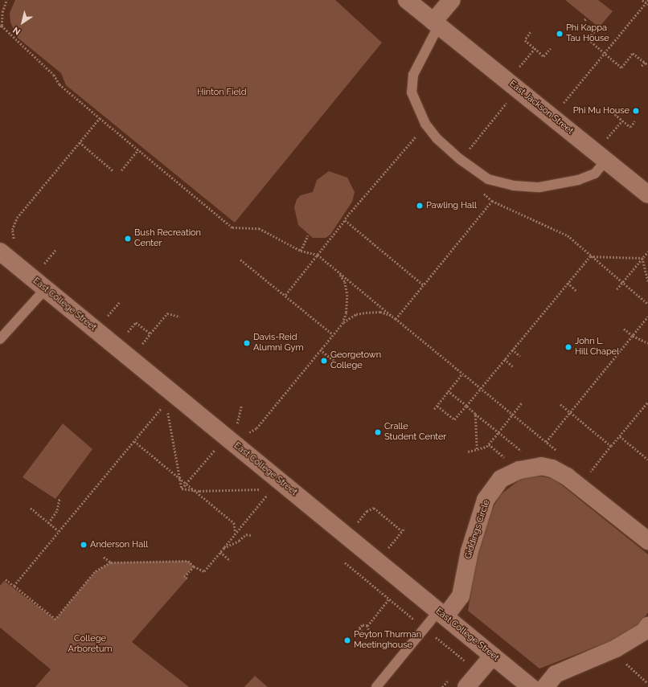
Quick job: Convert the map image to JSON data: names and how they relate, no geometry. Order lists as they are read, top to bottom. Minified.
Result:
{"streets":{"street":["East Jackson Street","East College Street","Giddings Circle"]},"crossings":[["East College Street","Giddings Circle"]],"parks":["Hinton Field","College Arboretum"],"places":["Phi Kappa Tau House","Phi Mu House","Pawling Hall","Bush Recreation Center","Davis-Reid Alumni Gym","John L. Hill Chapel","Georgetown College","Cralle Student Center","Anderson Hall","Peyton Thurman Meetinghouse"],"north":"bottom left"}
